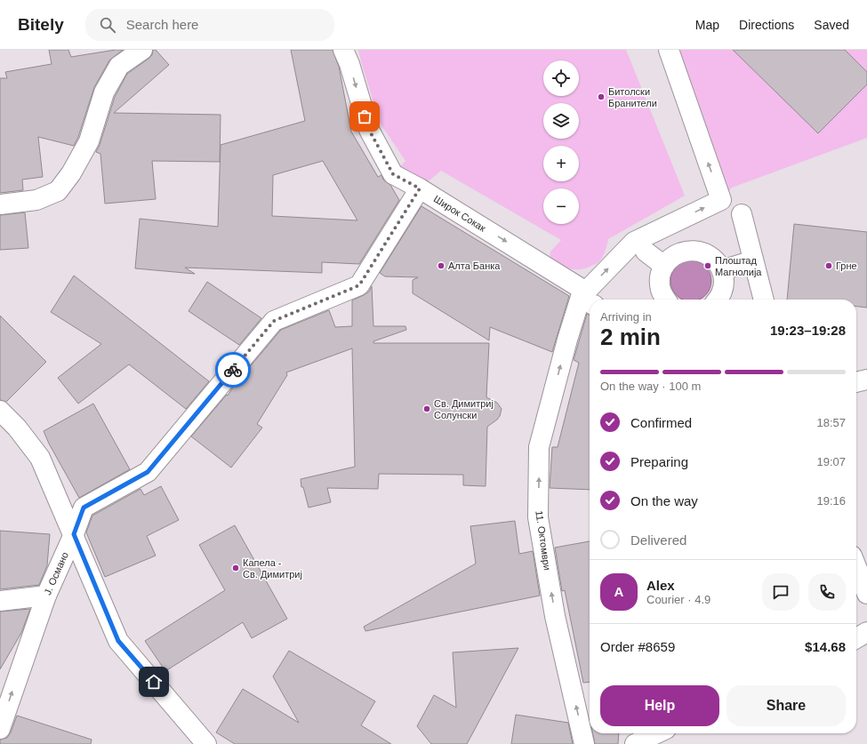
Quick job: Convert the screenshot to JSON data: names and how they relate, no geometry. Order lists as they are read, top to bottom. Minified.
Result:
{"streets":{"street":["Широк Сокак","11. Октомври","Ј. Османо"]},"crossings":[["Широк Сокак","11. Октомври"],["Широк Сокак","Ј. Османо"]],"one_way":["Широк Сокак","11. Октомври"],"places":["Битолски Бранители","Алта Банка","Плоштад Магнолија","Грне","Св. Димитриј Солунски","Капела - Св. Димитриј"],"page":{"header":"Bitely","search":"Search here","nav":["Map","Directions","Saved"],"map_buttons":["+","−"],"heading":["2 min","Arriving in","19:23–19:28"],"panel":["Alex","Courier · 4.9","Order #8659","$14.68"],"bar":"On the way · 100 m","list":[["Confirmed","18:57"],["Preparing","19:07"],["On the way","19:16"],"Delivered"],"round":"A","buttons":["Help","Share"]}}
